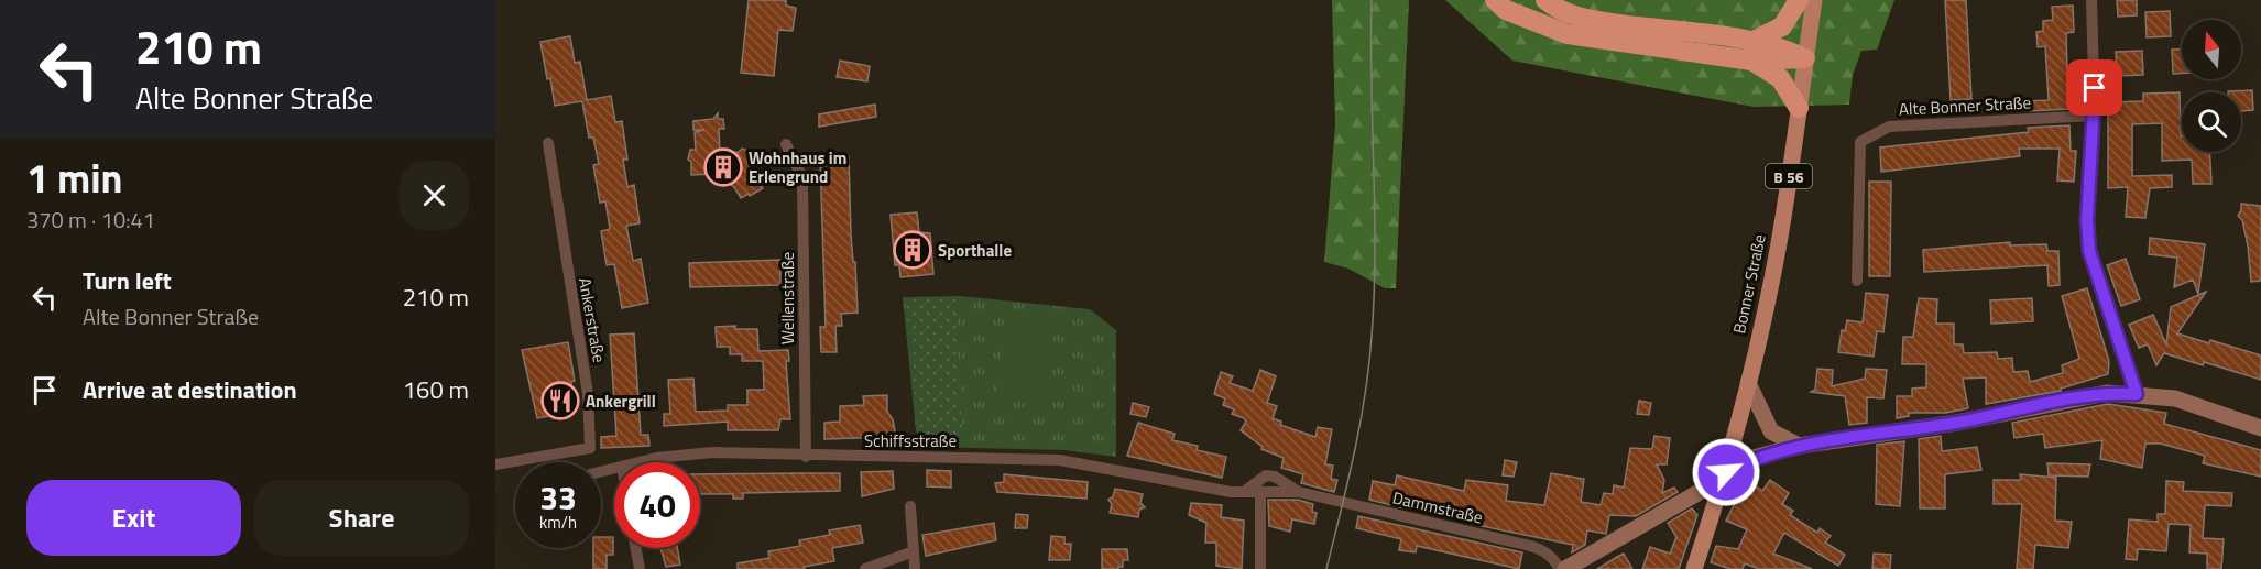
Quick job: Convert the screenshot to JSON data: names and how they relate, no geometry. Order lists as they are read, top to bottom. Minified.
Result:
{"streets":{"main road":["B 56","Bonner Straße"],"street":["Alte Bonner Straße","Wellenstraße","Ankerstraße","Schiffsstraße","Dammstraße"]},"crossings":[["Wellenstraße","Schiffsstraße"],["Schiffsstraße","Dammstraße"]],"places":{"building":["Wohnhaus im Erlengrund","Sporthalle"],"restaurant":["Ankergrill"]},"north":"top","page":{"turn":["210 m","Alte Bonner Straße"],"heading":["1 min","370 m · 10:41"],"list":[{"name":"Turn left","note":"Alte Bonner Straße","value":"210 m"},{"name":"Arrive at destination","value":"160 m"}],"speed":"33 km/h","limit":"40","buttons":["Exit","Share"]}}
